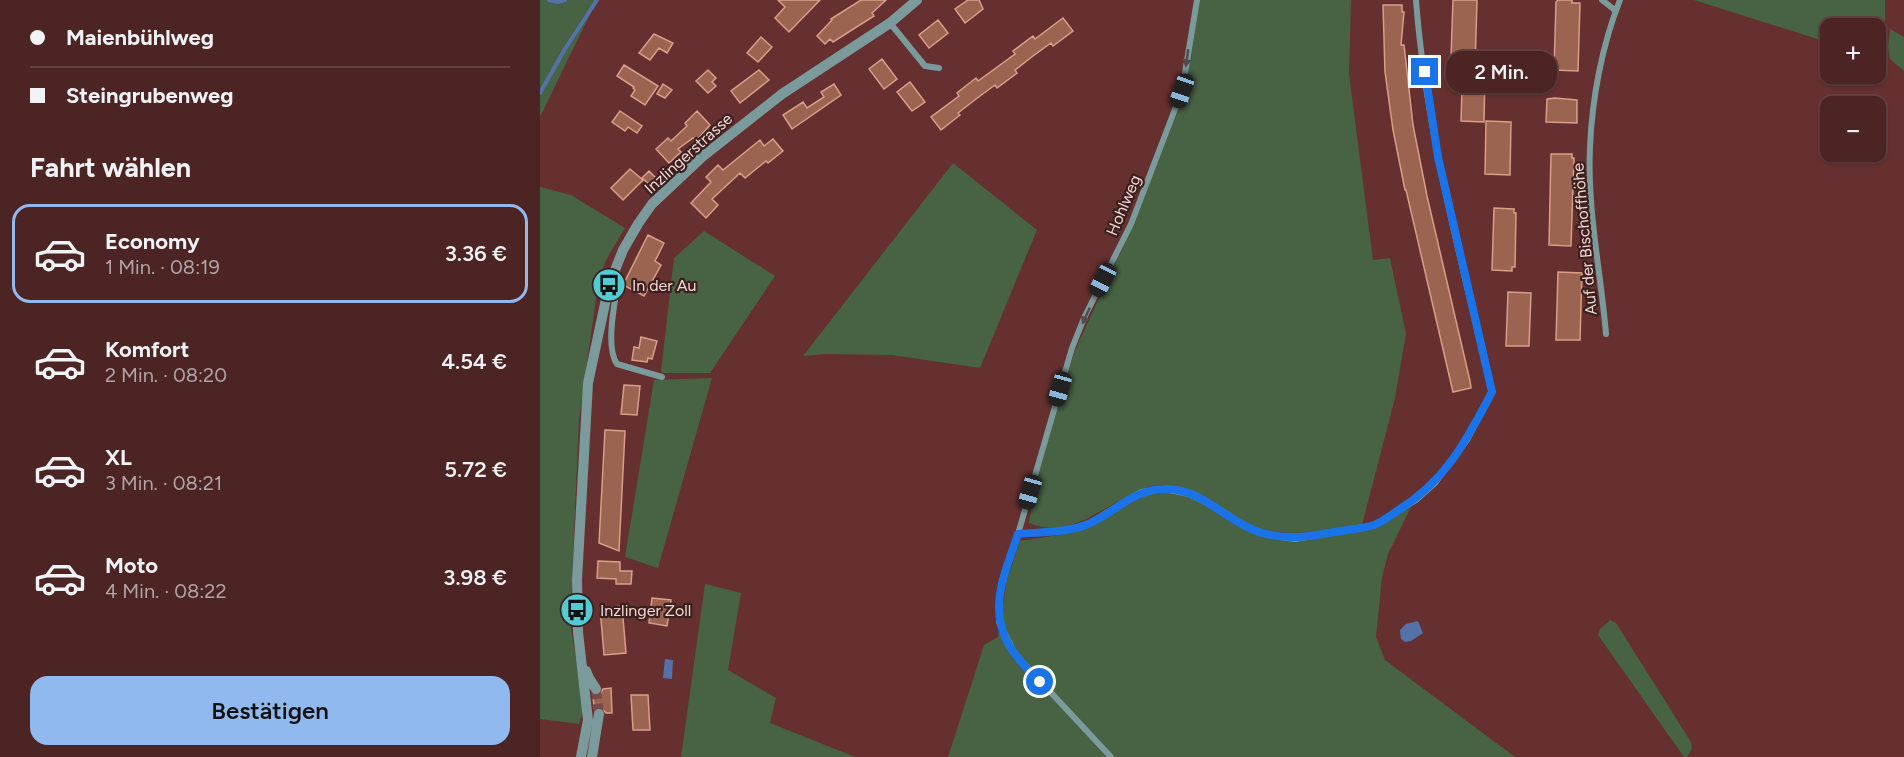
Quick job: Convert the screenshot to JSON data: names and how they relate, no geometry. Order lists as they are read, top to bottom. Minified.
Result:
{"streets":{"street":["Inzlingerstrasse","Hohlweg","Auf der Bischoffhöhe"]},"one_way":["Hohlweg"],"places":{"bus stop":["In der Au","Inzlinger Zoll"]},"page":{"banner":["Maienbühlweg","Steingrubenweg"],"map_buttons":["+","−"],"bubble":"2 Min.","heading":"Fahrt wählen","list":[{"name":"Economy","note":"1 Min. · 08:19","value":"3.36 €"},{"name":"Komfort","note":"2 Min. · 08:20","value":"4.54 €"},{"name":"XL","note":"3 Min. · 08:21","value":"5.72 €"},{"name":"Moto","note":"4 Min. · 08:22","value":"3.98 €"}],"buttons":"Bestätigen"}}
